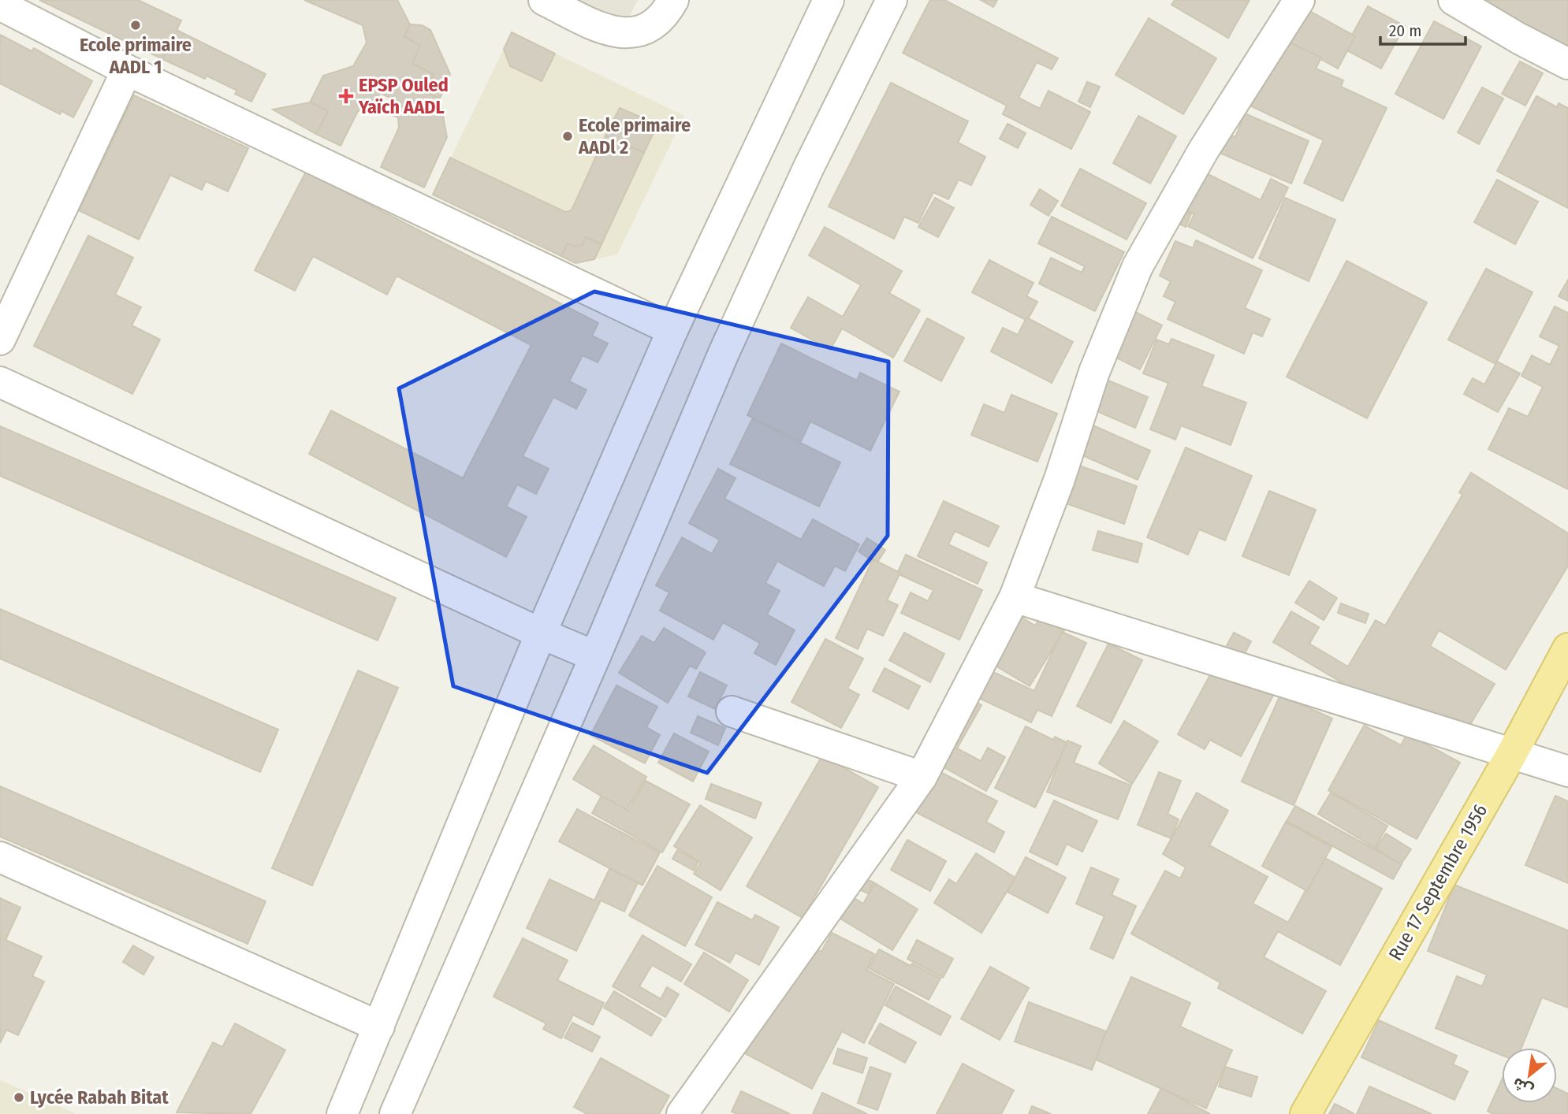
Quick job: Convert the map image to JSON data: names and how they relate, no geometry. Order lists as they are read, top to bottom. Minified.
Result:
{"streets":{"main road":["Rue 17 Septembre 1956"]},"places":{"other":["Ecole primaire AADL 1","Ecole primaire AADl 2","Lycée Rabah Bitat"],"health":["EPSP Ouled Yaïch AADL"]},"scale_bar":"20 m","north":"bottom left"}
